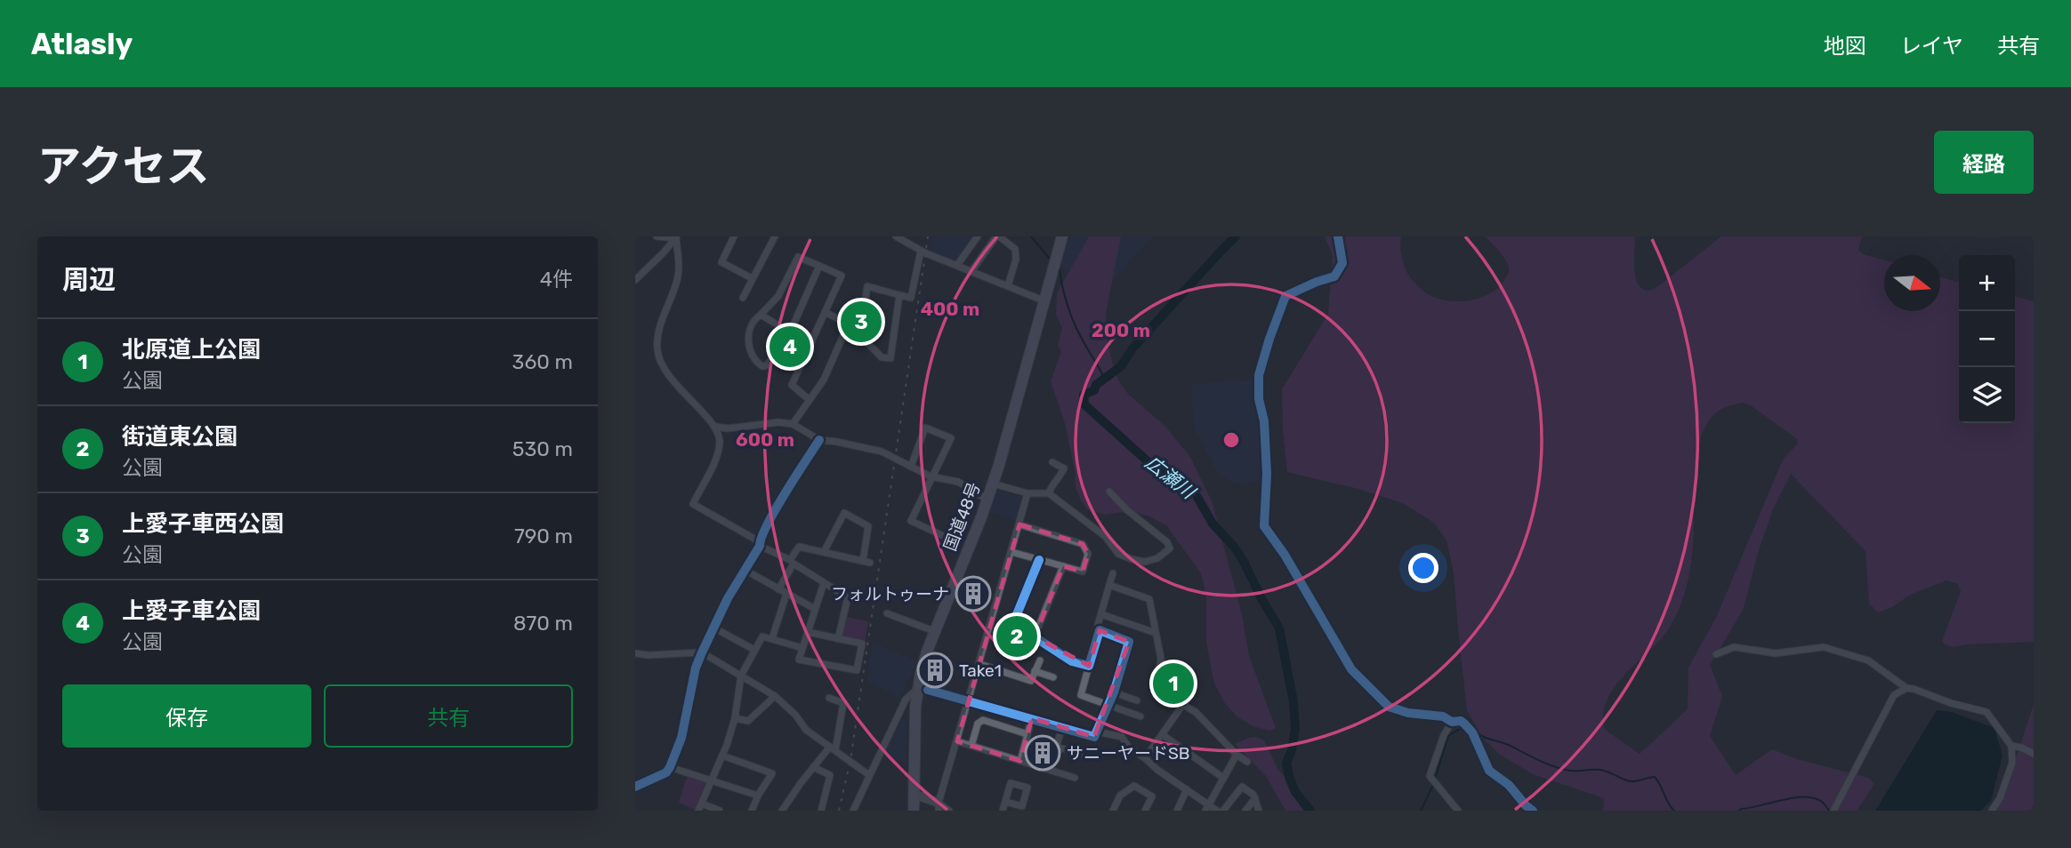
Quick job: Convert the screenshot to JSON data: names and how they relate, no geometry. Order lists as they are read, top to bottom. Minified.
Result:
{"streets":{"highway":["国道48号"]},"water":["広瀬川"],"places":{"building":["フォルトゥーナ","Take1","サニーヤードSB"]},"north":"right","page":{"header":"Atlasly","nav":["地図","レイヤ","共有"],"title":"アクセス","buttons":["経路",["保存","共有"]],"heading":["周辺","4件"],"map_buttons":["+","−"],"pins":["3","4","2","1"],"list":[{"mark":"1","name":"北原道上公園","note":"公園","value":"360 m"},{"mark":"2","name":"街道東公園","note":"公園","value":"530 m"},{"mark":"3","name":"上愛子車西公園","note":"公園","value":"790 m"},{"mark":"4","name":"上愛子車公園","note":"公園","value":"870 m"}]},"rings":["400 m","200 m","600 m"]}
